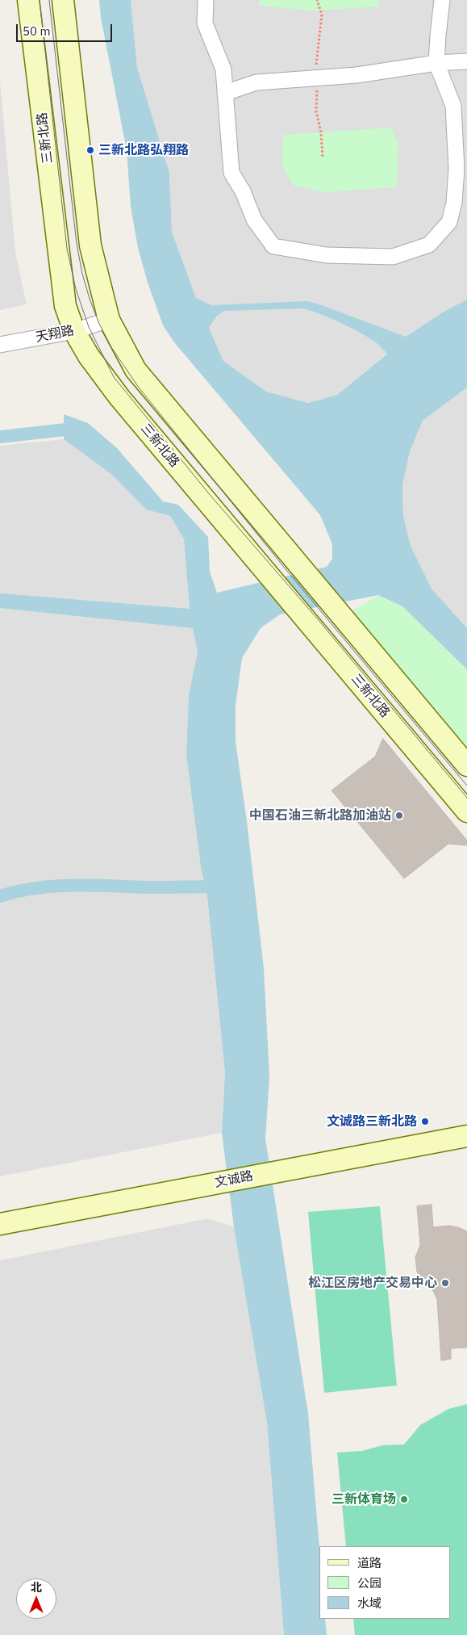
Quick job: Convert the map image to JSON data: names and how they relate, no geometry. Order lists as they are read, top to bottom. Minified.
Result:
{"streets":{"main road":["三新北路","文诚路"],"street":["天翔路"]},"crossings":[["三新北路","天翔路"]],"places":["三新北路弘翔路","中国石油三新北路加油站","文诚路三新北路","松江区房地产交易中心","三新体育场"],"legend":["道路","公园","水域"],"scale_bar":"50 m","north":"top"}
